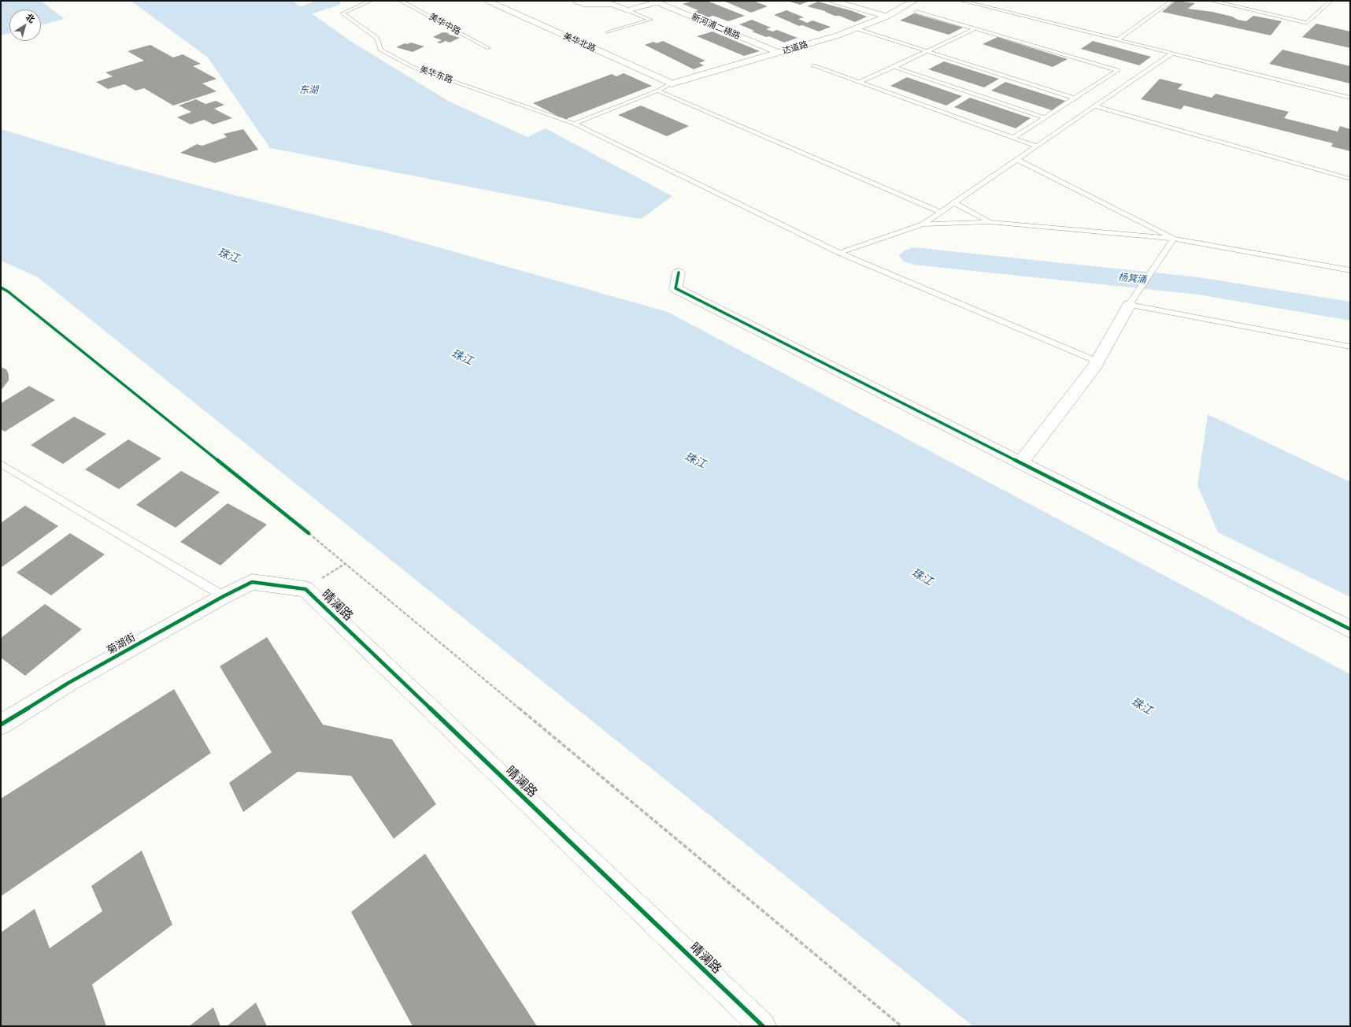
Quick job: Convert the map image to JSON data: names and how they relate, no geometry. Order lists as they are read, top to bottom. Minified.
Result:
{"streets":{"street":["新河浦二横路","美华北路","达道路","晴澜路","菊湖街"],"lane":["美华中路","美华东路"]},"crossings":[["新河浦二横路","达道路"],["美华北路","达道路"],["晴澜路","菊湖街"]],"water":["东湖","珠江","杨箕涌"],"north":"top right"}
